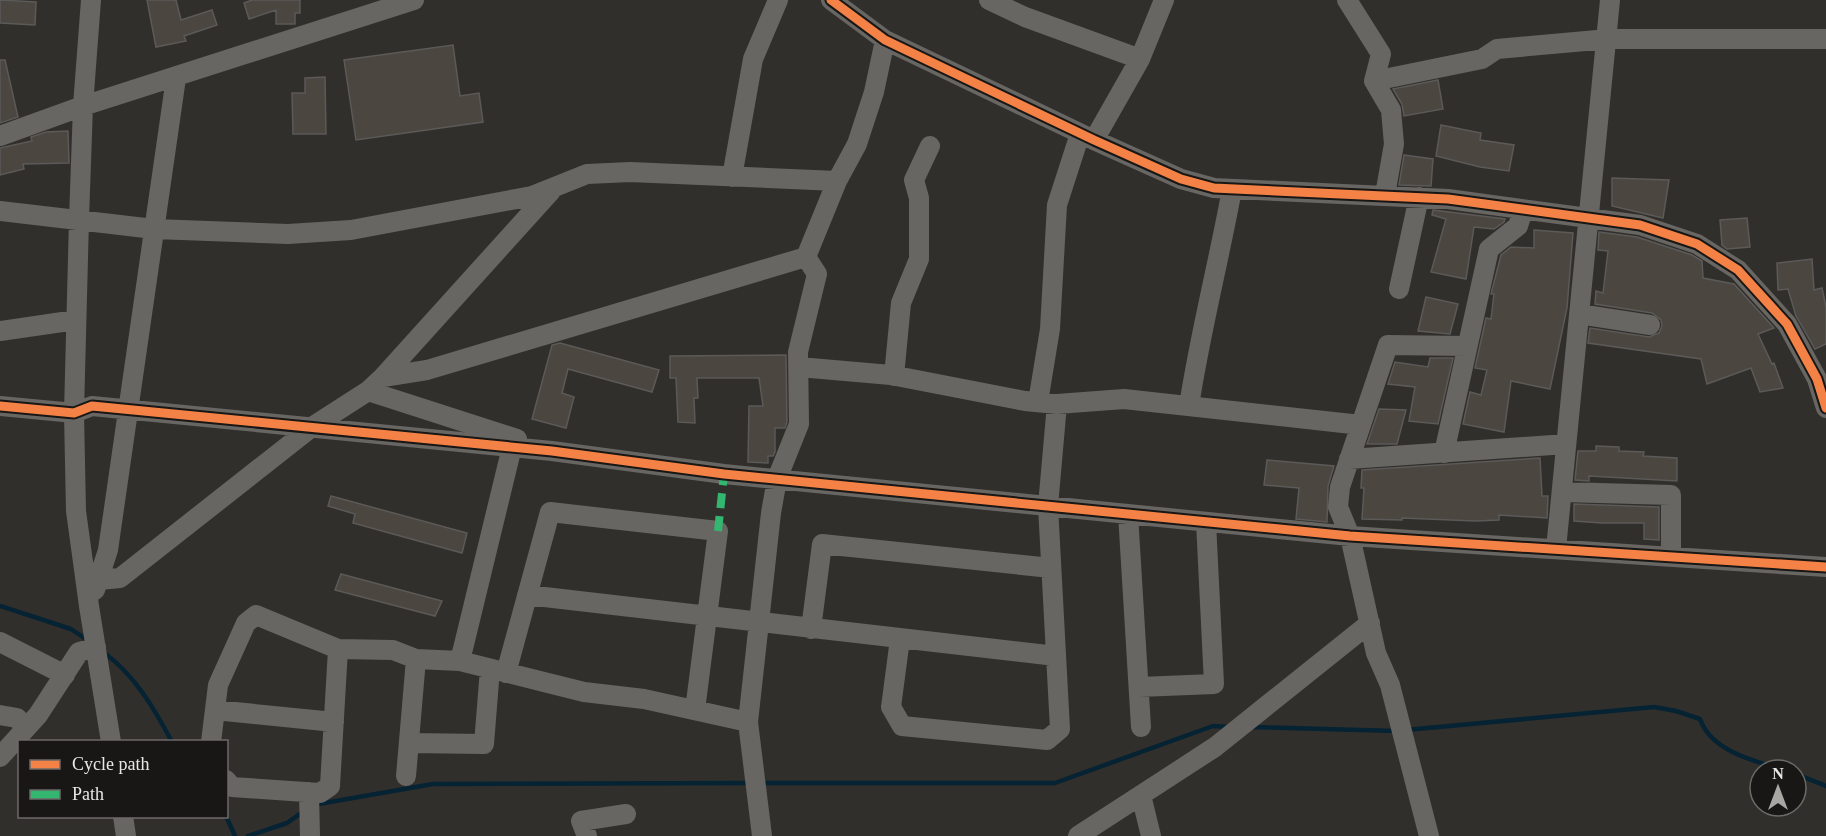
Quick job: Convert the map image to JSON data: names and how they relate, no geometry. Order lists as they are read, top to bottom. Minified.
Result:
{"legend":["Cycle path","Path"],"north":"top"}
